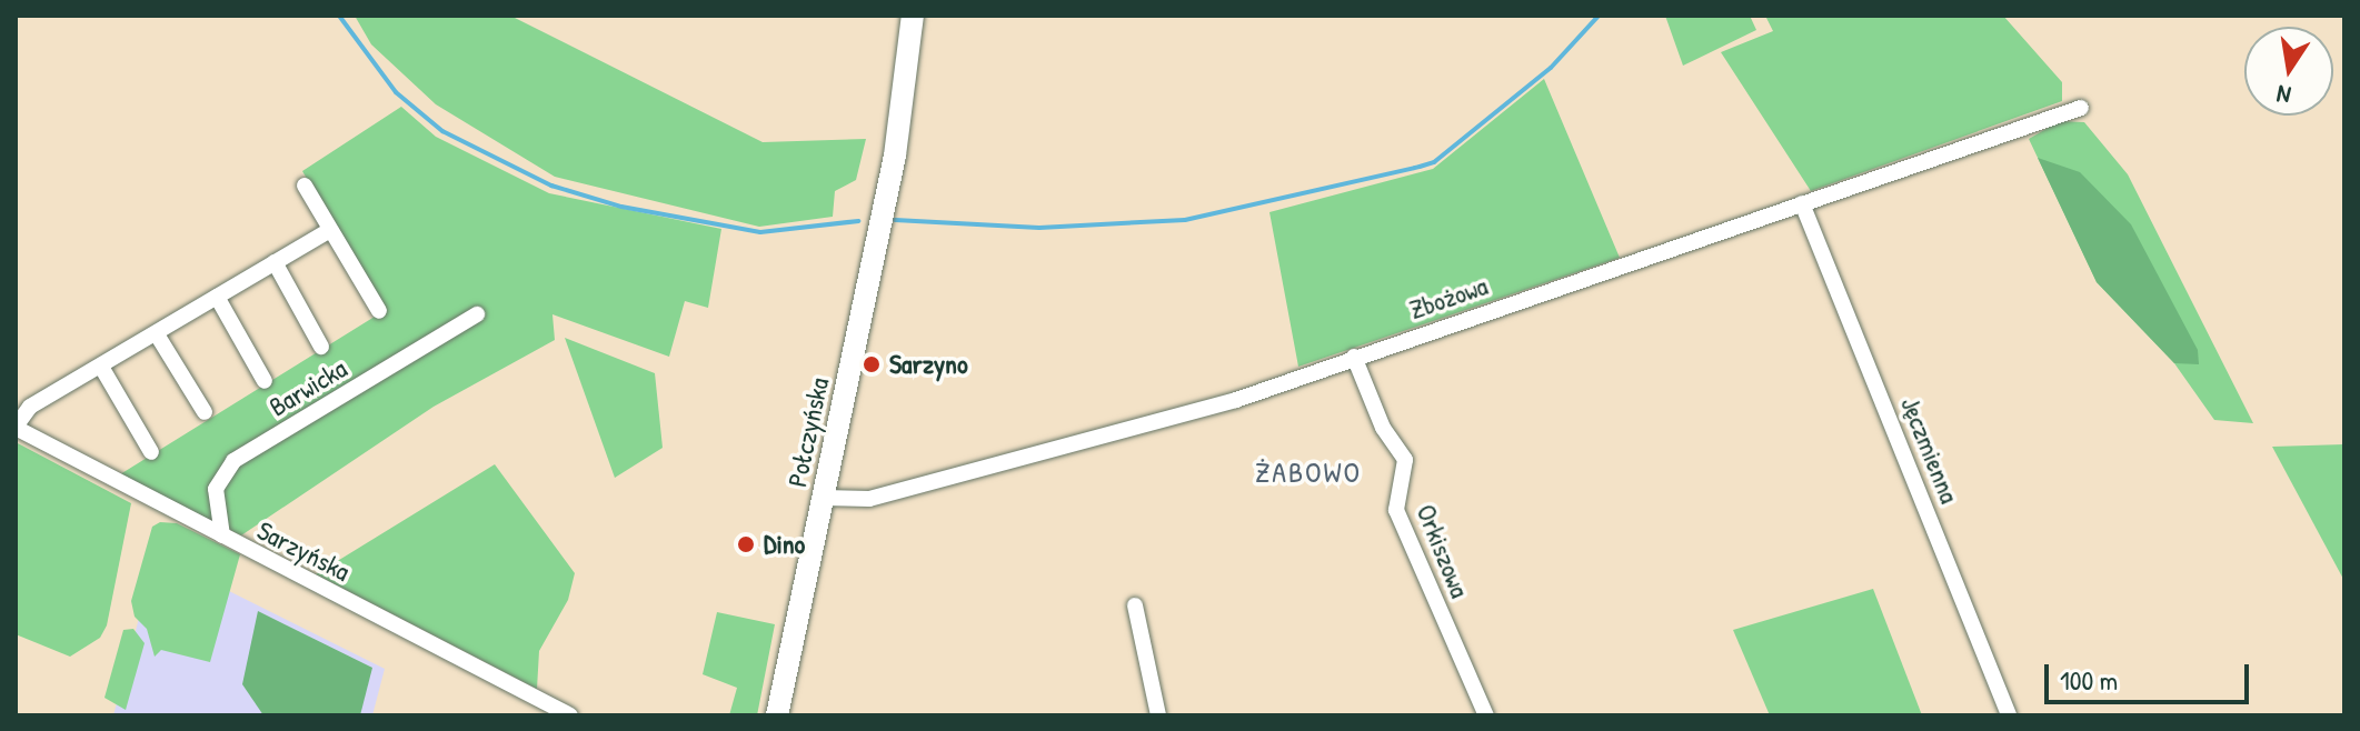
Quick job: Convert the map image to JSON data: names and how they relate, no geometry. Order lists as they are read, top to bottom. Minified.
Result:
{"streets":{"main road":["Połczyńska"],"street":["Zbożowa","Barwicka","Jęczmienna","Sarzyńska","Orkiszowa"]},"crossings":[["Zbożowa","Połczyńska"],["Zbożowa","Jęczmienna"],["Zbożowa","Orkiszowa"],["Barwicka","Sarzyńska"]],"districts":["ŻABOWO"],"places":["Sarzyno","Dino"],"scale_bar":"100 m","north":"bottom"}
